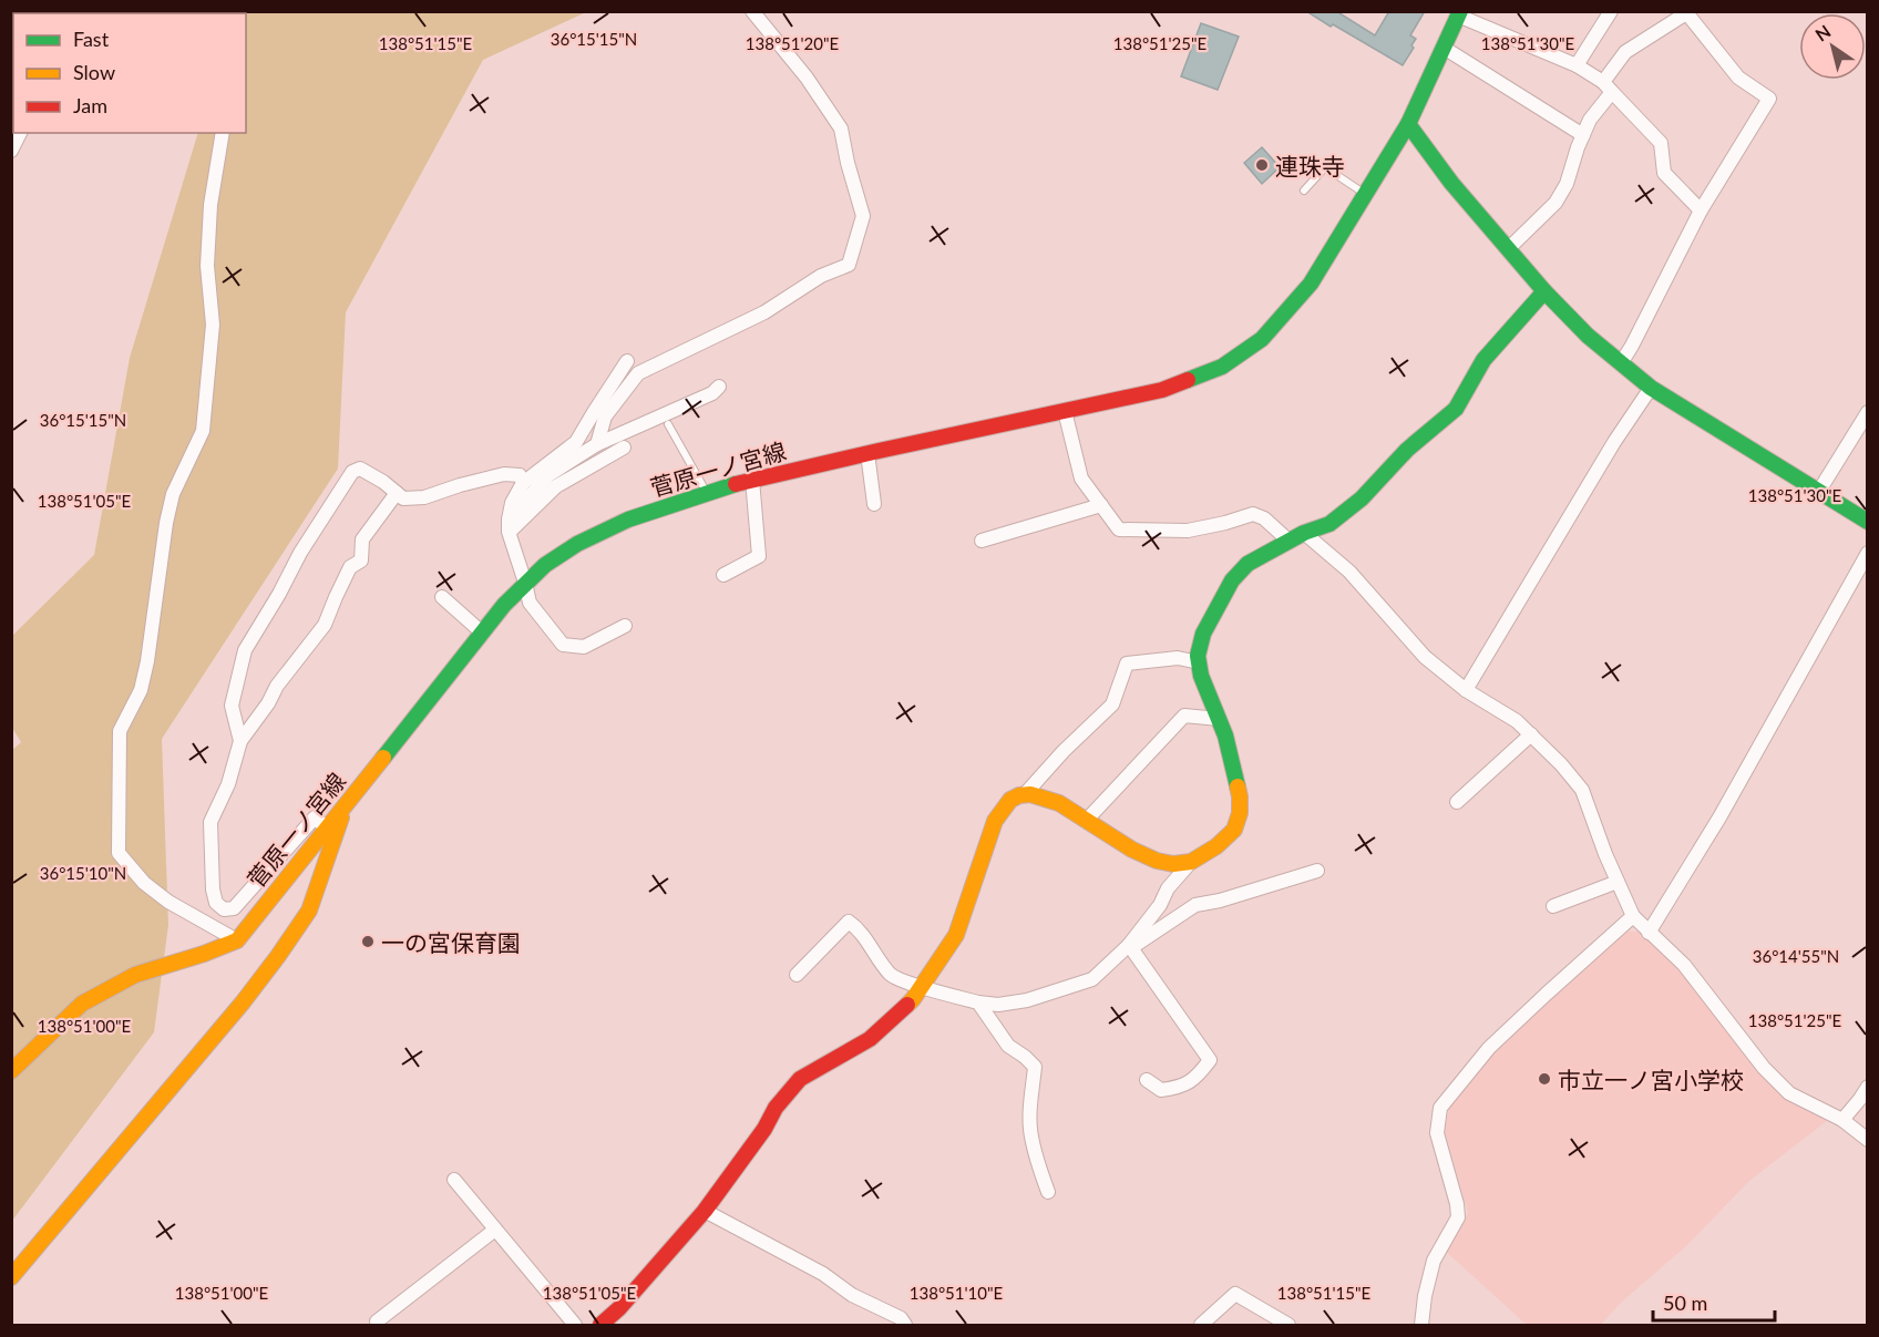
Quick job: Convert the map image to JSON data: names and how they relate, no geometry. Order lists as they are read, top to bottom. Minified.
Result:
{"streets":{"street":["菅原一ノ宮線"]},"places":["連珠寺","一の宮保育園","市立一ノ宮小学校"],"legend":["Fast","Slow","Jam"],"scale_bar":"50 m","north":"top left","coordinates":["36°15'15\"N","138°51'15\"E","138°51'20\"E","138°51'25\"E","138°51'30\"E","138°51'05\"E","36°15'10\"N","36°14'55\"N","138°51'00\"E","138°51'10\"E"]}
